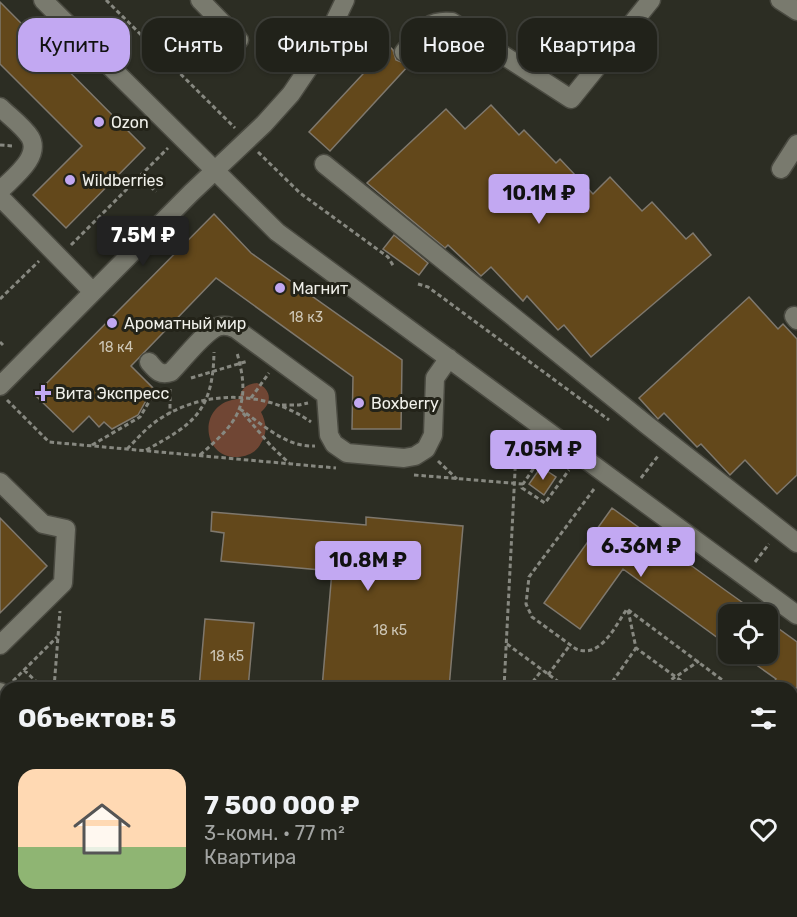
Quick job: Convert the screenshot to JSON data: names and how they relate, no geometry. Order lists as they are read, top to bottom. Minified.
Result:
{"places":{"other":["Ozon","Wildberries","Магнит","Ароматный мир","Boxberry"],"health":["Вита Экспресс"]},"house_numbers":["18 к3","18 к4","18 к5","18 к5"],"page":{"chip":["Купить","Снять","Фильтры","Новое","Квартира"],"price":["10.1M ₽","7.5M ₽","7.05M ₽","6.36M ₽","10.8M ₽"],"heading":"Объектов: 5","list":[{"name":"7 500 000 ₽","note":"3-комн. · 77 m² · Квартира"}]}}
